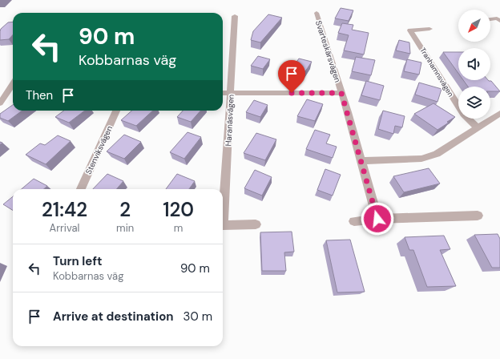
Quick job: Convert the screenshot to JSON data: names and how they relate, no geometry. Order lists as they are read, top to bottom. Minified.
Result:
{"streets":{"street":["Svarteskärsvägen","Tranhamnsvägen","Haranäsvägen","Stenviksvägen"]},"north":"bottom left","page":{"turn":["90 m","Kobbarnas väg"],"then":"Then","eta":["21:42","Arrival","2","min","120","m"],"list":[{"name":"Turn left","note":"Kobbarnas väg","value":"90 m"},{"name":"Arrive at destination","value":"30 m"}]}}
